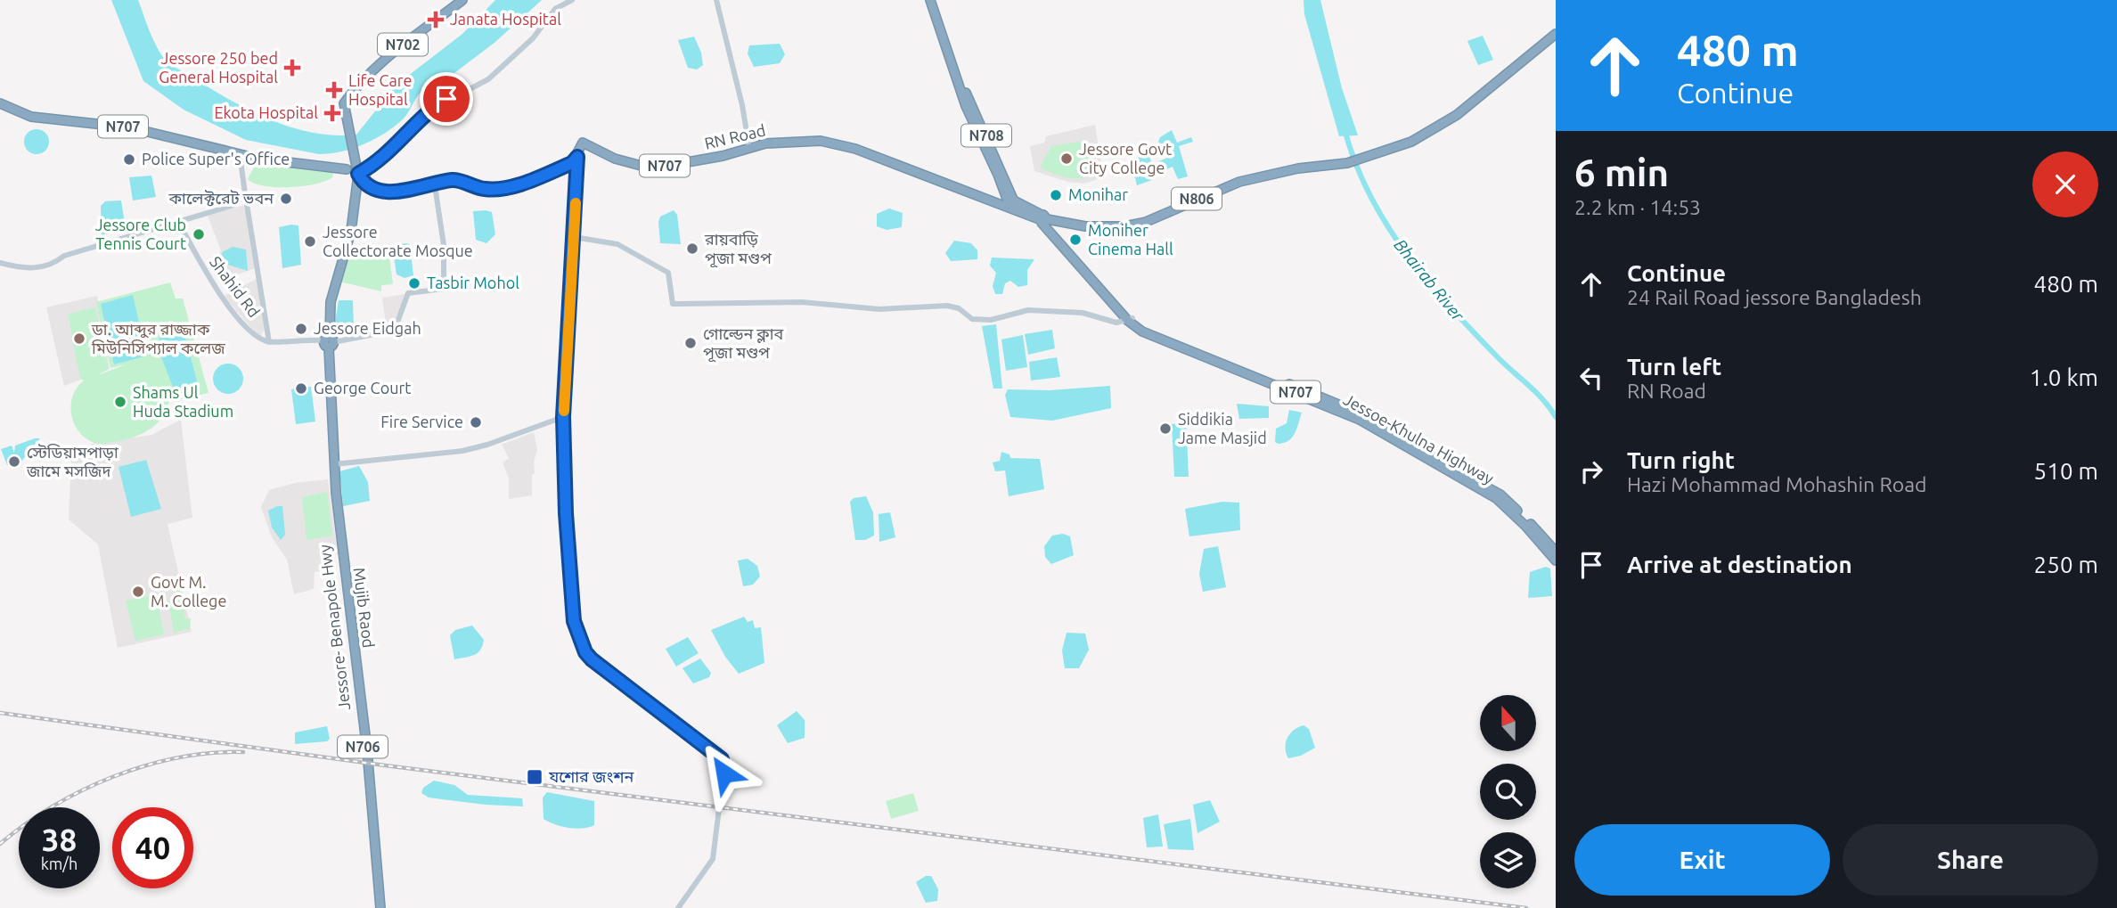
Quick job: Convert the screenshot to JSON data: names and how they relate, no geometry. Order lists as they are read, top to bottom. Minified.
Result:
{"streets":{"highway":["N702","N707","N708","RN Road","N806","Jessoe-Khulna Highway","Mujib Raod","Jessore- Benapole Hwy","N706"],"street":["Shahid Rd"]},"crossings":[["N702","N707"],["N702","RN Road"],["N702","N706"],["N707","RN Road"],["N707","N706"],["N708","RN Road"],["N708","Jessoe-Khulna Highway"],["RN Road","Jessoe-Khulna Highway"],["RN Road","N706"],["N806","Jessoe-Khulna Highway"],["Mujib Raod","Jessore- Benapole Hwy"],["Jessore- Benapole Hwy","N706"]],"water":["Bhairab River"],"places":{"health":["Janata Hospital","Jessore 250 bed General Hospital","Life Care Hospital","Ekota Hospital"],"other":["Jessore Govt City College","Police Super's Office","Monihar","কালেক্টরেট ভবন","Jessore Club Tennis Court","Moniher Cinema Hall","Jessore Collectorate Mosque","রায়বাড়ি পূজা মণ্ডপ","Tasbir Mohol","Jessore Eidgah","ডা. আব্দুর রাজ্জাক মিউনিসিপ্যাল কলেজ","গোল্ডেন ক্লাব পূজা মণ্ডপ","George Court","Shams Ul Huda Stadium","Fire Service","Siddikia Jame Masjid","স্টেডিয়ামপাড়া জামে মসজিদ","Govt M. M. College"],"transit":["যশোর জংশন"]},"north":"top","page":{"turn":["480 m","Continue"],"heading":["6 min","2.2 km · 14:53"],"list":[{"name":"Continue","note":"24 Rail Road jessore Bangladesh","value":"480 m"},{"name":"Turn left","note":"RN Road","value":"1.0 km"},{"name":"Turn right","note":"Hazi Mohammad Mohashin Road","value":"510 m"},{"name":"Arrive at destination","value":"250 m"}],"speed":"38 km/h","limit":"40","buttons":["Exit","Share"]}}
